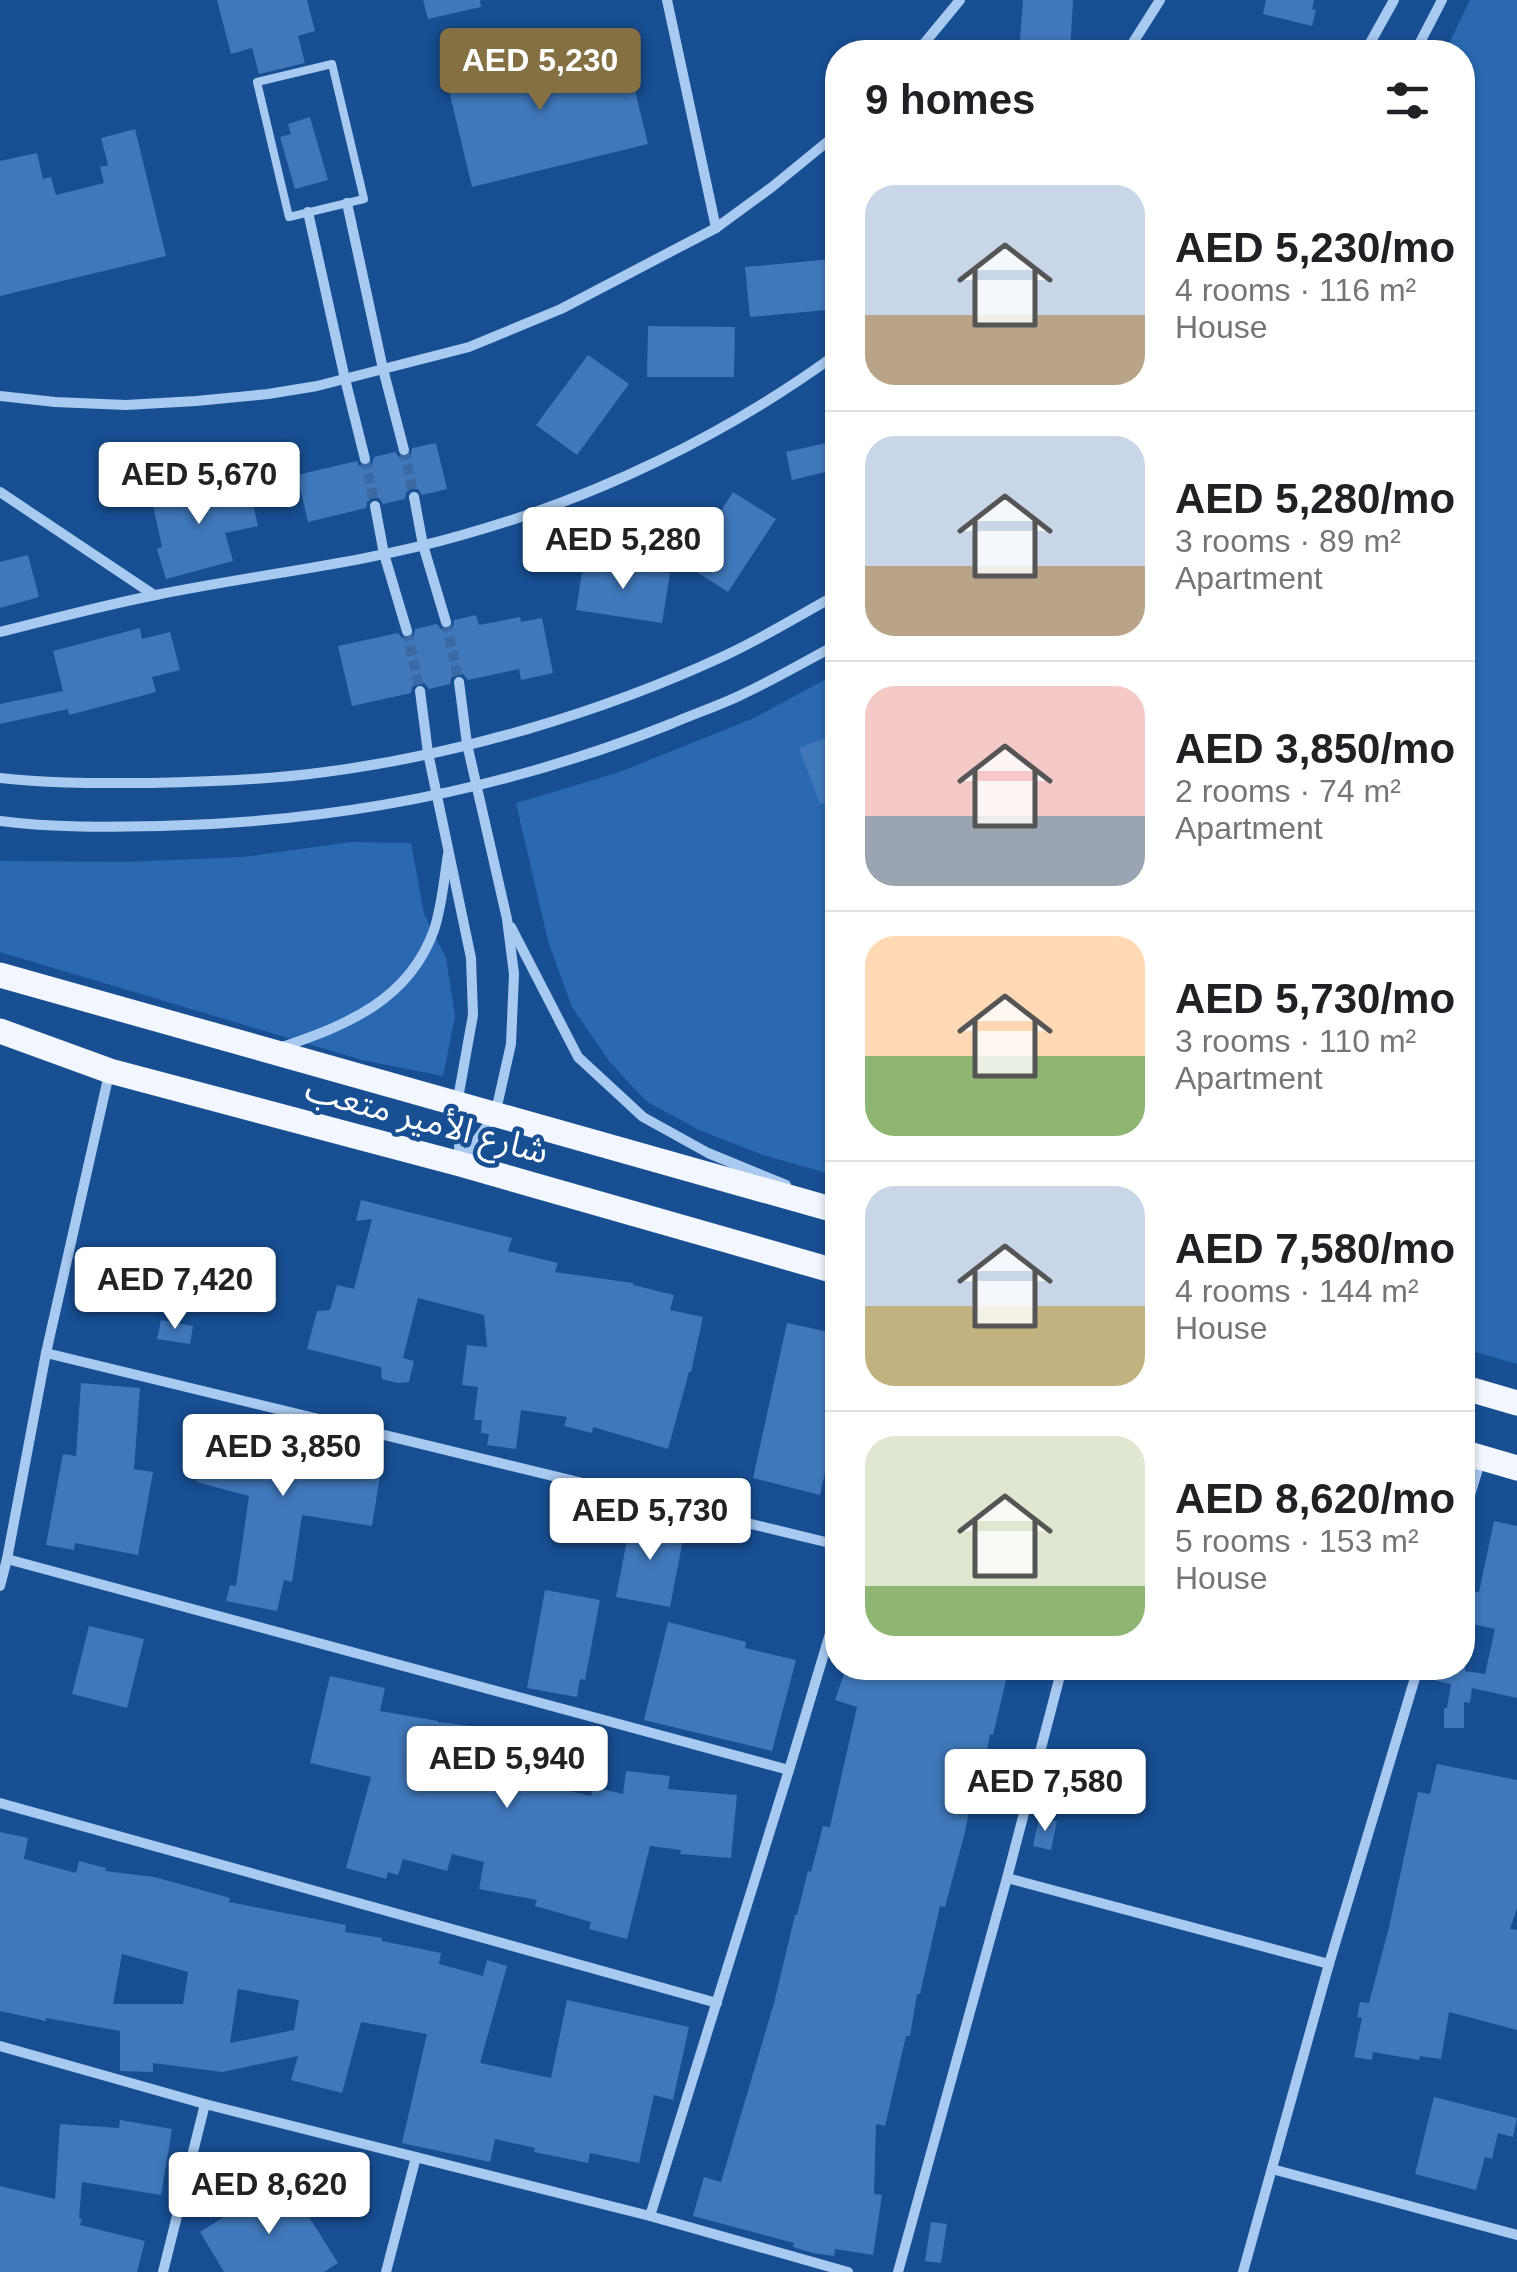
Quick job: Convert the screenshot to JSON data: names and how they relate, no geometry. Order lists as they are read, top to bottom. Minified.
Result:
{"streets":{"main road":["شارع الأمير متعب"]},"page":{"price":["AED 5,230","AED 5,670","AED 5,280","AED 7,420","AED 3,850","AED 5,730","AED 5,940","AED 7,580","AED 8,620"],"heading":"9 homes","list":[{"name":"AED 5,230/mo","note":"4 rooms · 116 m² · House"},{"name":"AED 5,280/mo","note":"3 rooms · 89 m² · Apartment"},{"name":"AED 3,850/mo","note":"2 rooms · 74 m² · Apartment"},{"name":"AED 5,730/mo","note":"3 rooms · 110 m² · Apartment"},{"name":"AED 7,580/mo","note":"4 rooms · 144 m² · House"},{"name":"AED 8,620/mo","note":"5 rooms · 153 m² · House"}]}}
